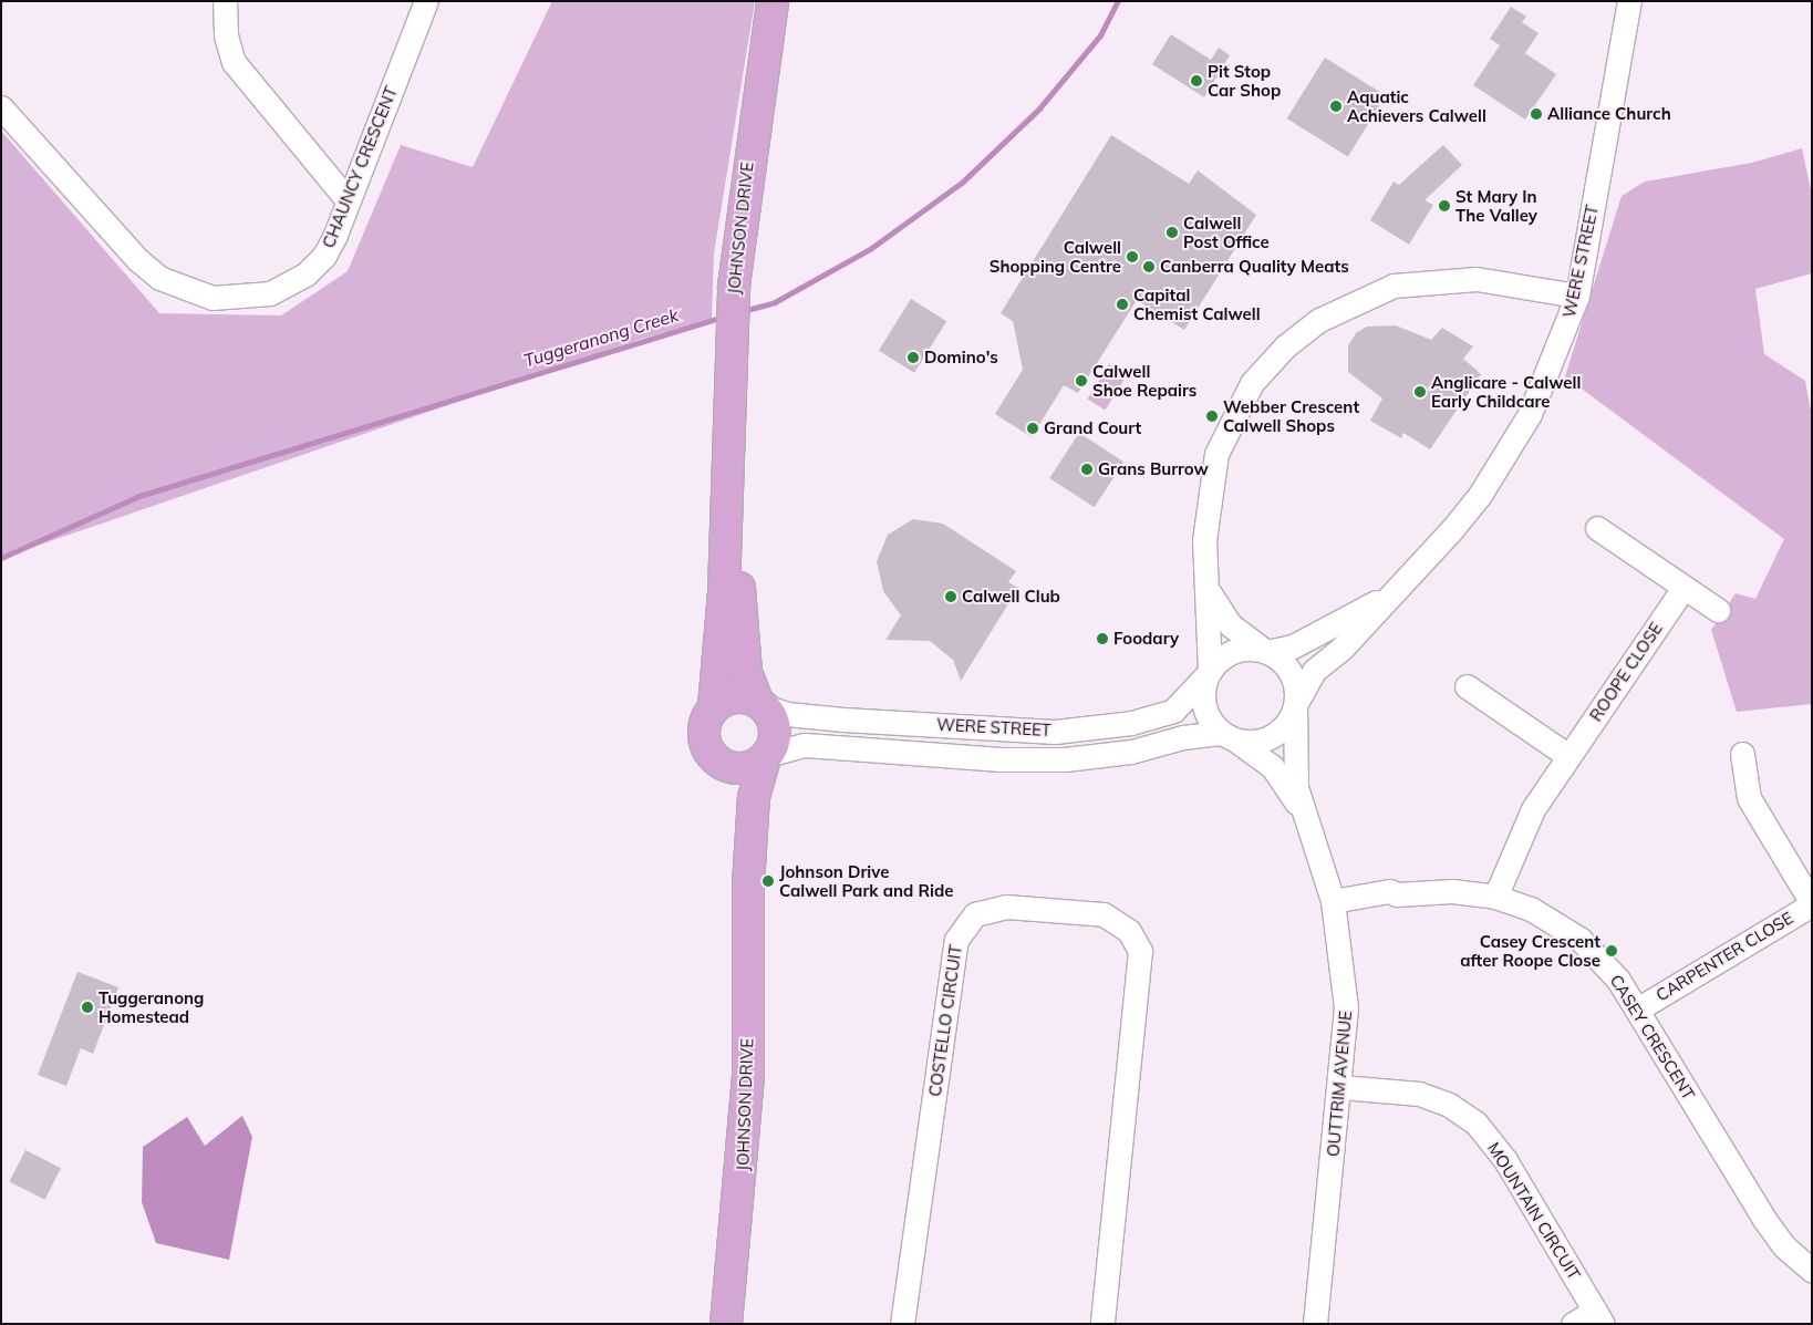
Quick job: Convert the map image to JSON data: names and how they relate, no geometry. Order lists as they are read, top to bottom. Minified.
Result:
{"streets":{"main road":["JOHNSON DRIVE"],"street":["CHAUNCY CRESCENT","WERE STREET","ROOPE CLOSE","CARPENTER CLOSE","COSTELLO CIRCUIT","CASEY CRESCENT","OUTTRIM AVENUE","MOUNTAIN CIRCUIT"]},"crossings":[["JOHNSON DRIVE","WERE STREET"],["WERE STREET","OUTTRIM AVENUE"],["ROOPE CLOSE","CASEY CRESCENT"],["CARPENTER CLOSE","CASEY CRESCENT"],["CASEY CRESCENT","OUTTRIM AVENUE"],["OUTTRIM AVENUE","MOUNTAIN CIRCUIT"]],"water":["Tuggeranong Creek"],"places":["Pit Stop Car Shop","Aquatic Achievers Calwell","Alliance Church","St Mary In The Valley","Calwell Post Office","Calwell Shopping Centre","Canberra Quality Meats","Capital Chemist Calwell","Domino's","Calwell Shoe Repairs","Anglicare - Calwell Early Childcare","Webber Crescent Calwell Shops","Grand Court","Grans Burrow","Calwell Club","Foodary","Johnson Drive Calwell Park and Ride","Casey Crescent after Roope Close","Tuggeranong Homestead"]}
